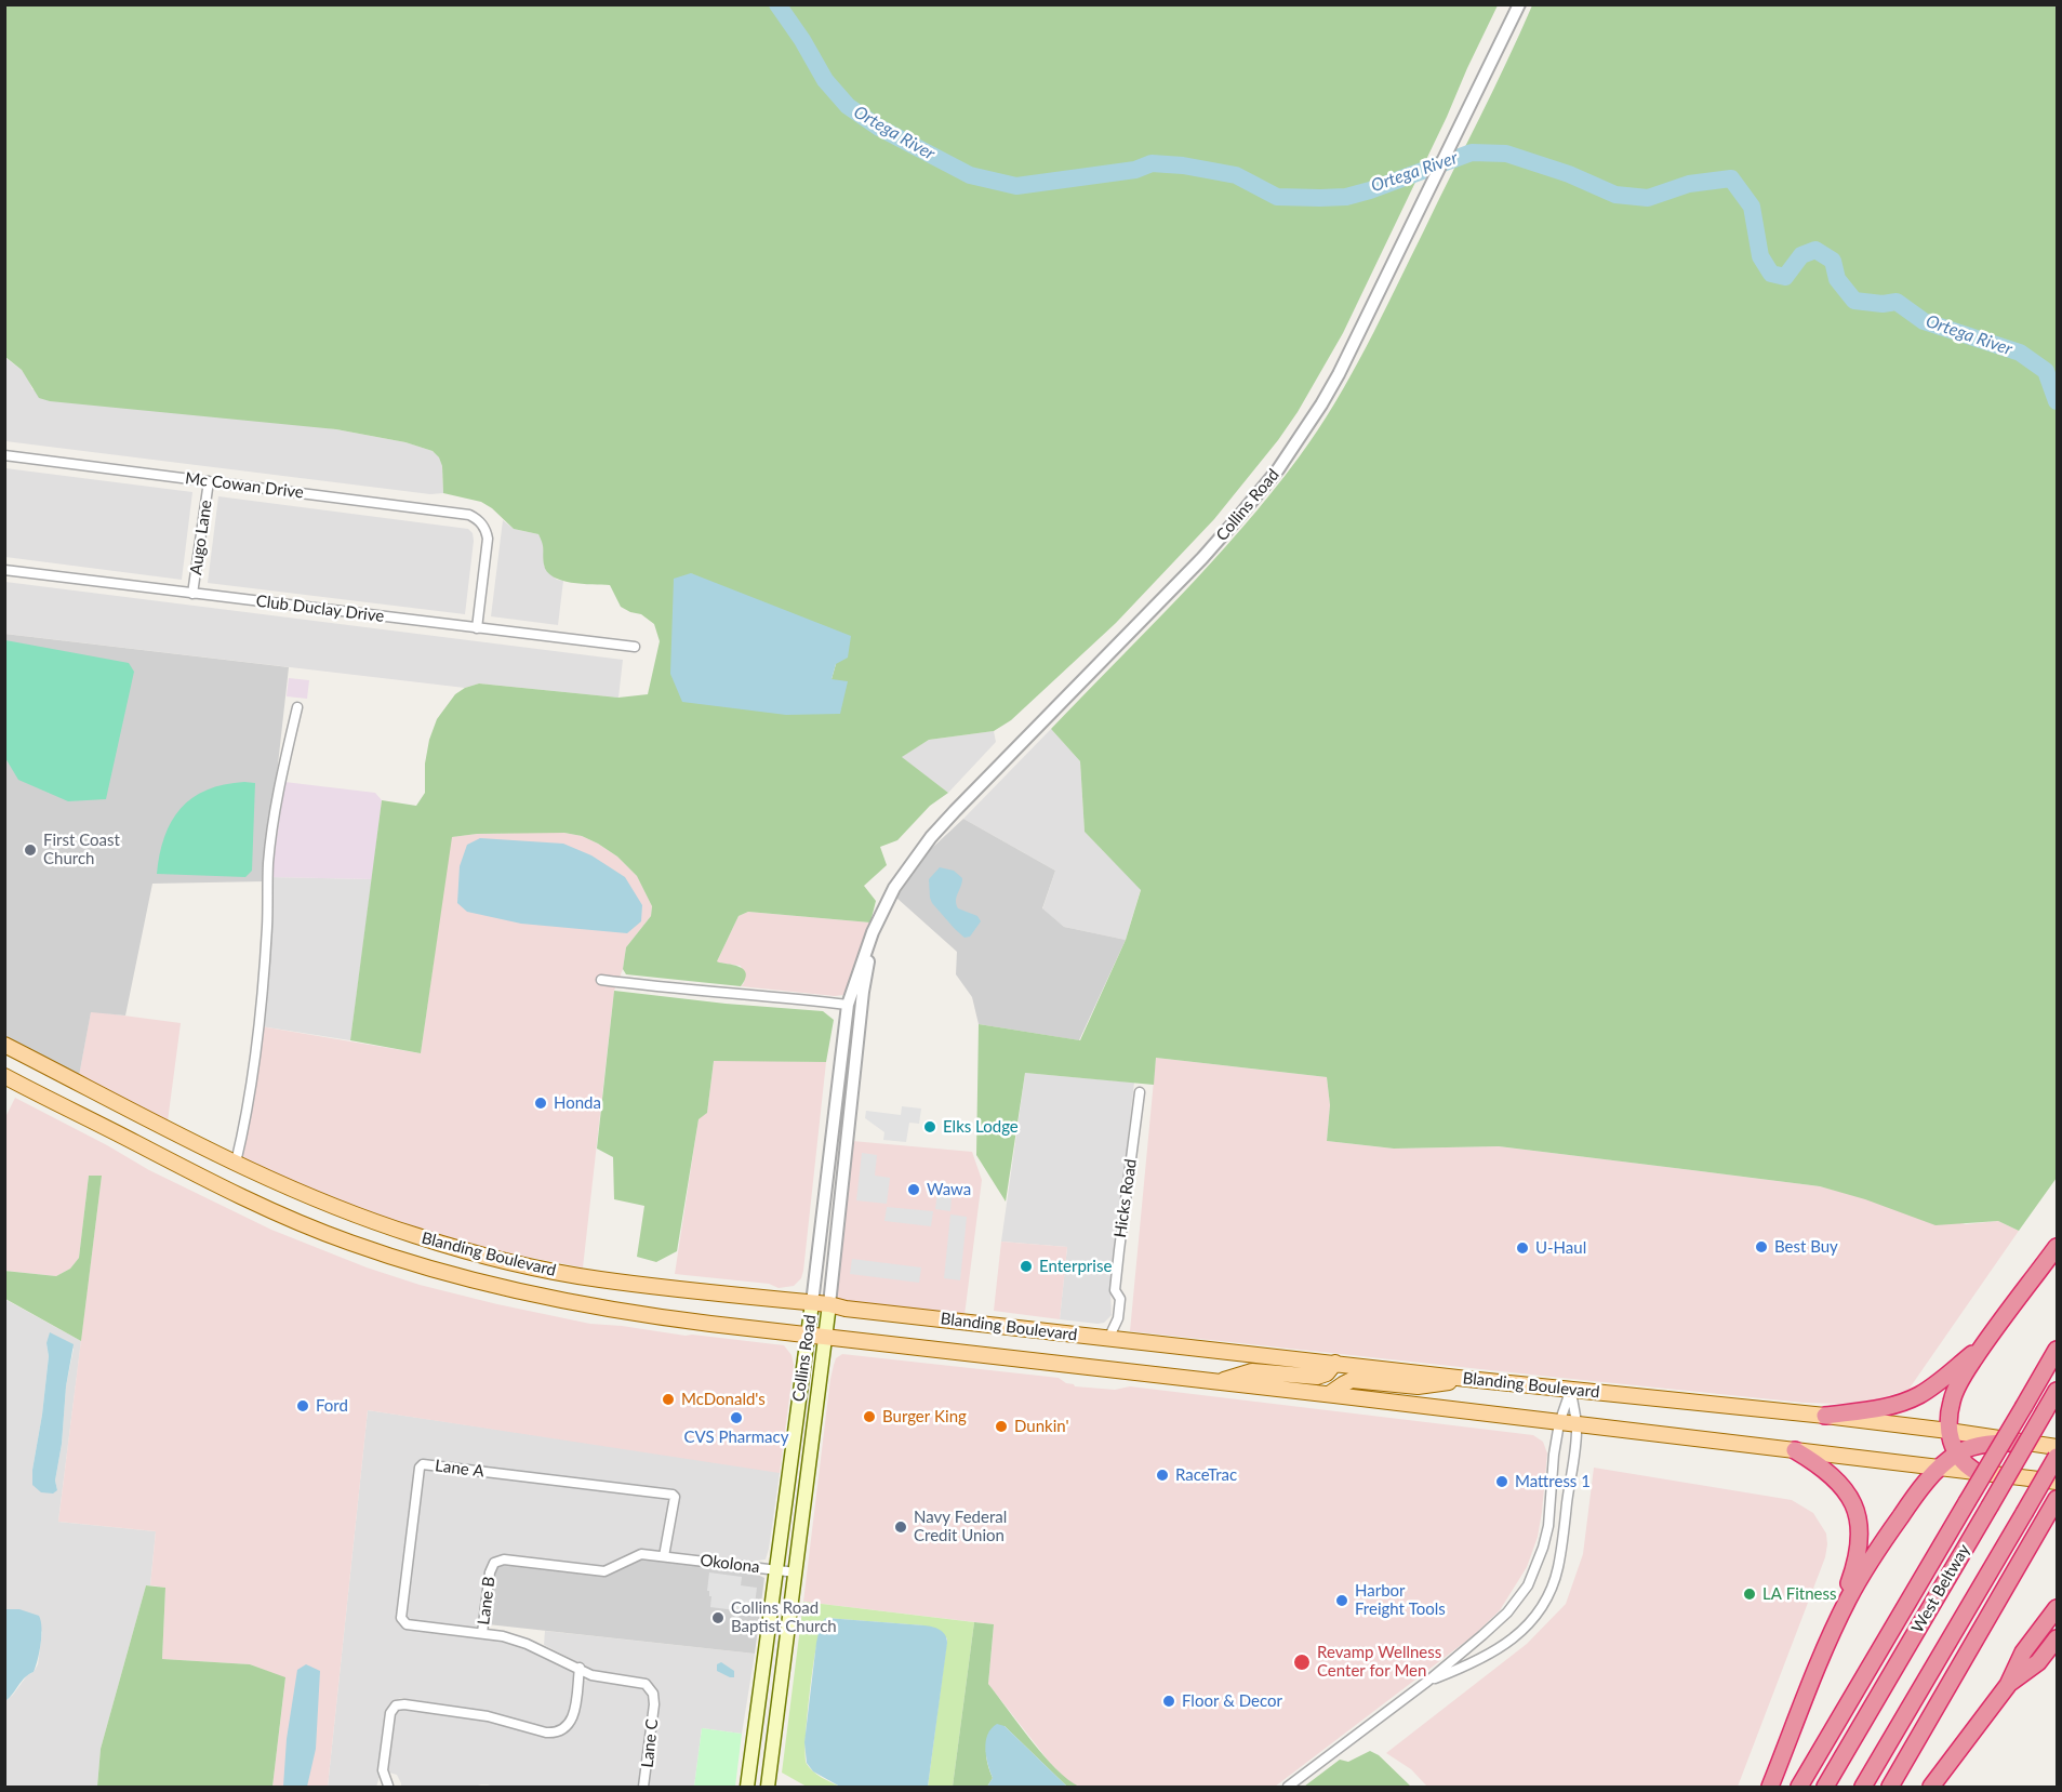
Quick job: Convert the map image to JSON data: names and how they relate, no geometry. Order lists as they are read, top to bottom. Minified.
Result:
{"streets":{"highway":["West Beltway"],"main road":["Collins Road","Blanding Boulevard"],"street":["Mc Cowan Drive","Augo Lane","Club Duclay Drive","Hicks Road","Lane A","Okolona","Lane B","Lane C"]},"crossings":[["Mc Cowan Drive","Augo Lane"],["Mc Cowan Drive","Club Duclay Drive"],["Collins Road","Blanding Boulevard"],["Collins Road","Okolona"],["Augo Lane","Club Duclay Drive"],["Hicks Road","Blanding Boulevard"],["Lane A","Okolona"],["Lane A","Lane B"],["Okolona","Lane B"],["Lane B","Lane C"]],"water":["Ortega River"],"places":["First Coast Church","Honda","Elks Lodge","Wawa","Best Buy","U-Haul","Enterprise","McDonald's","Ford","Burger King","CVS Pharmacy","Dunkin'","RaceTrac","Mattress 1","Navy Federal Credit Union","LA Fitness","Harbor Freight Tools","Collins Road Baptist Church","Revamp Wellness Center for Men","Floor & Decor"]}
